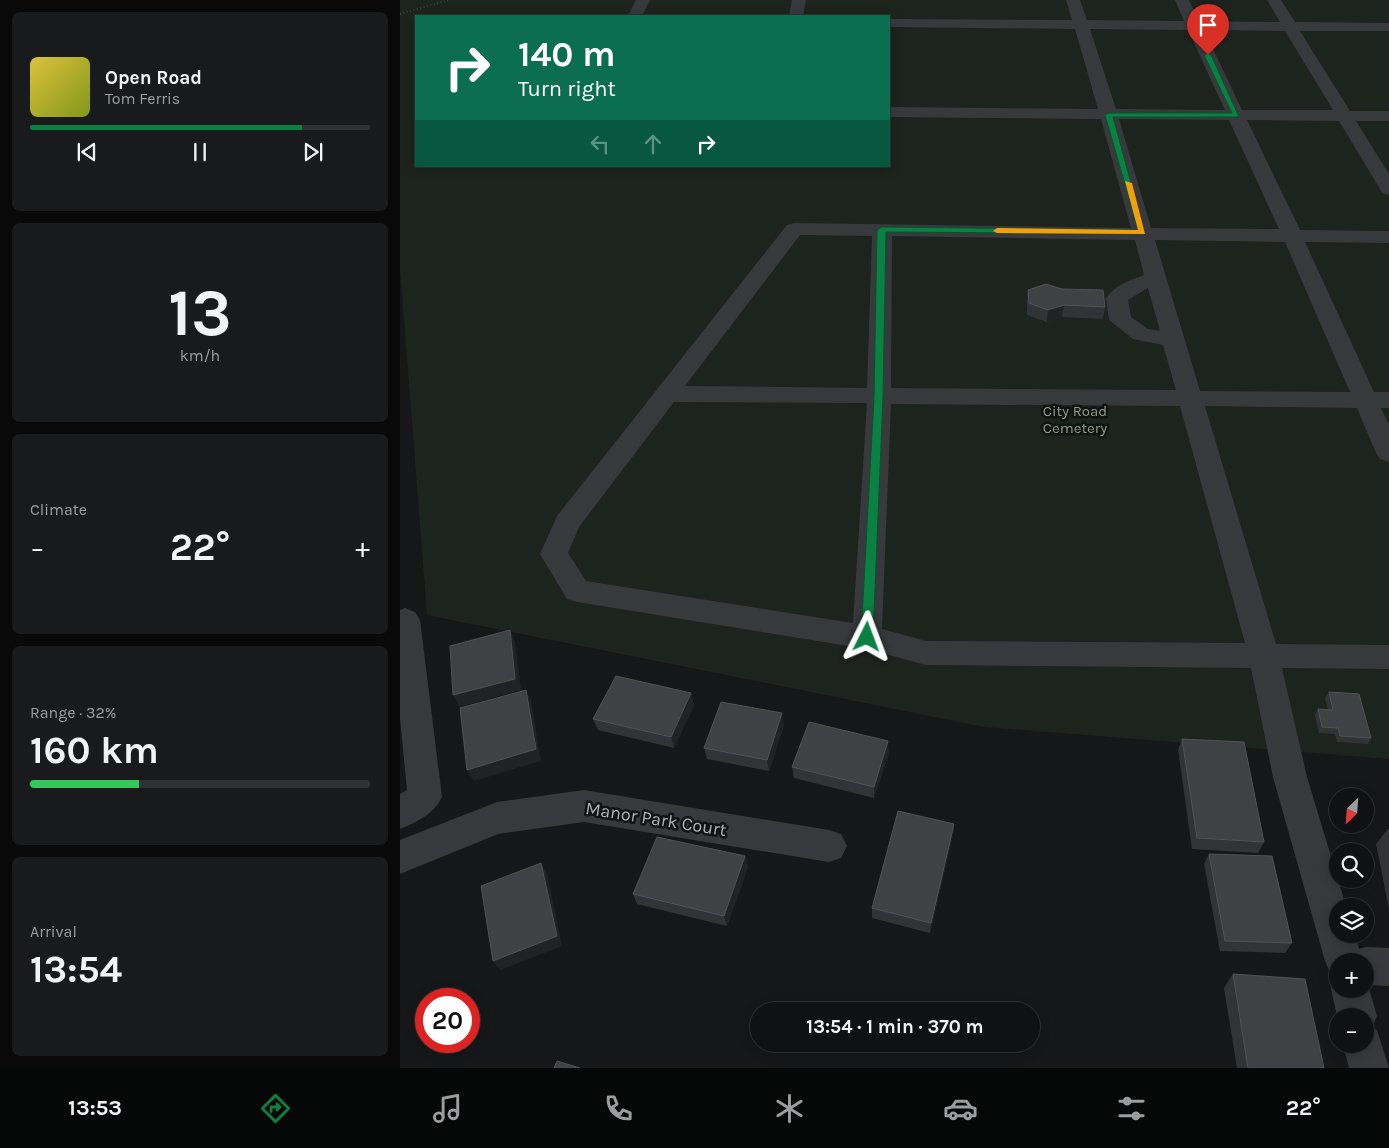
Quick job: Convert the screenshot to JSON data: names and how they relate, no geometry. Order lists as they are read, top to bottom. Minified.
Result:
{"streets":{"street":["Manor Park Court"]},"parks":["City Road Cemetery"],"north":"bottom left","page":{"turn":["140 m","Turn right"],"song":["Open Road","Tom Ferris"],"tile":[["13","km/h"],"Climate",["Range · 32%","160 km"],["Arrival","13:54"]],"heat":["−","22°","+"],"map_buttons":["+","−"],"limit":"20","trip":"13:54 · 1 min · 370 m","tabs":["13:53","22°"]}}
